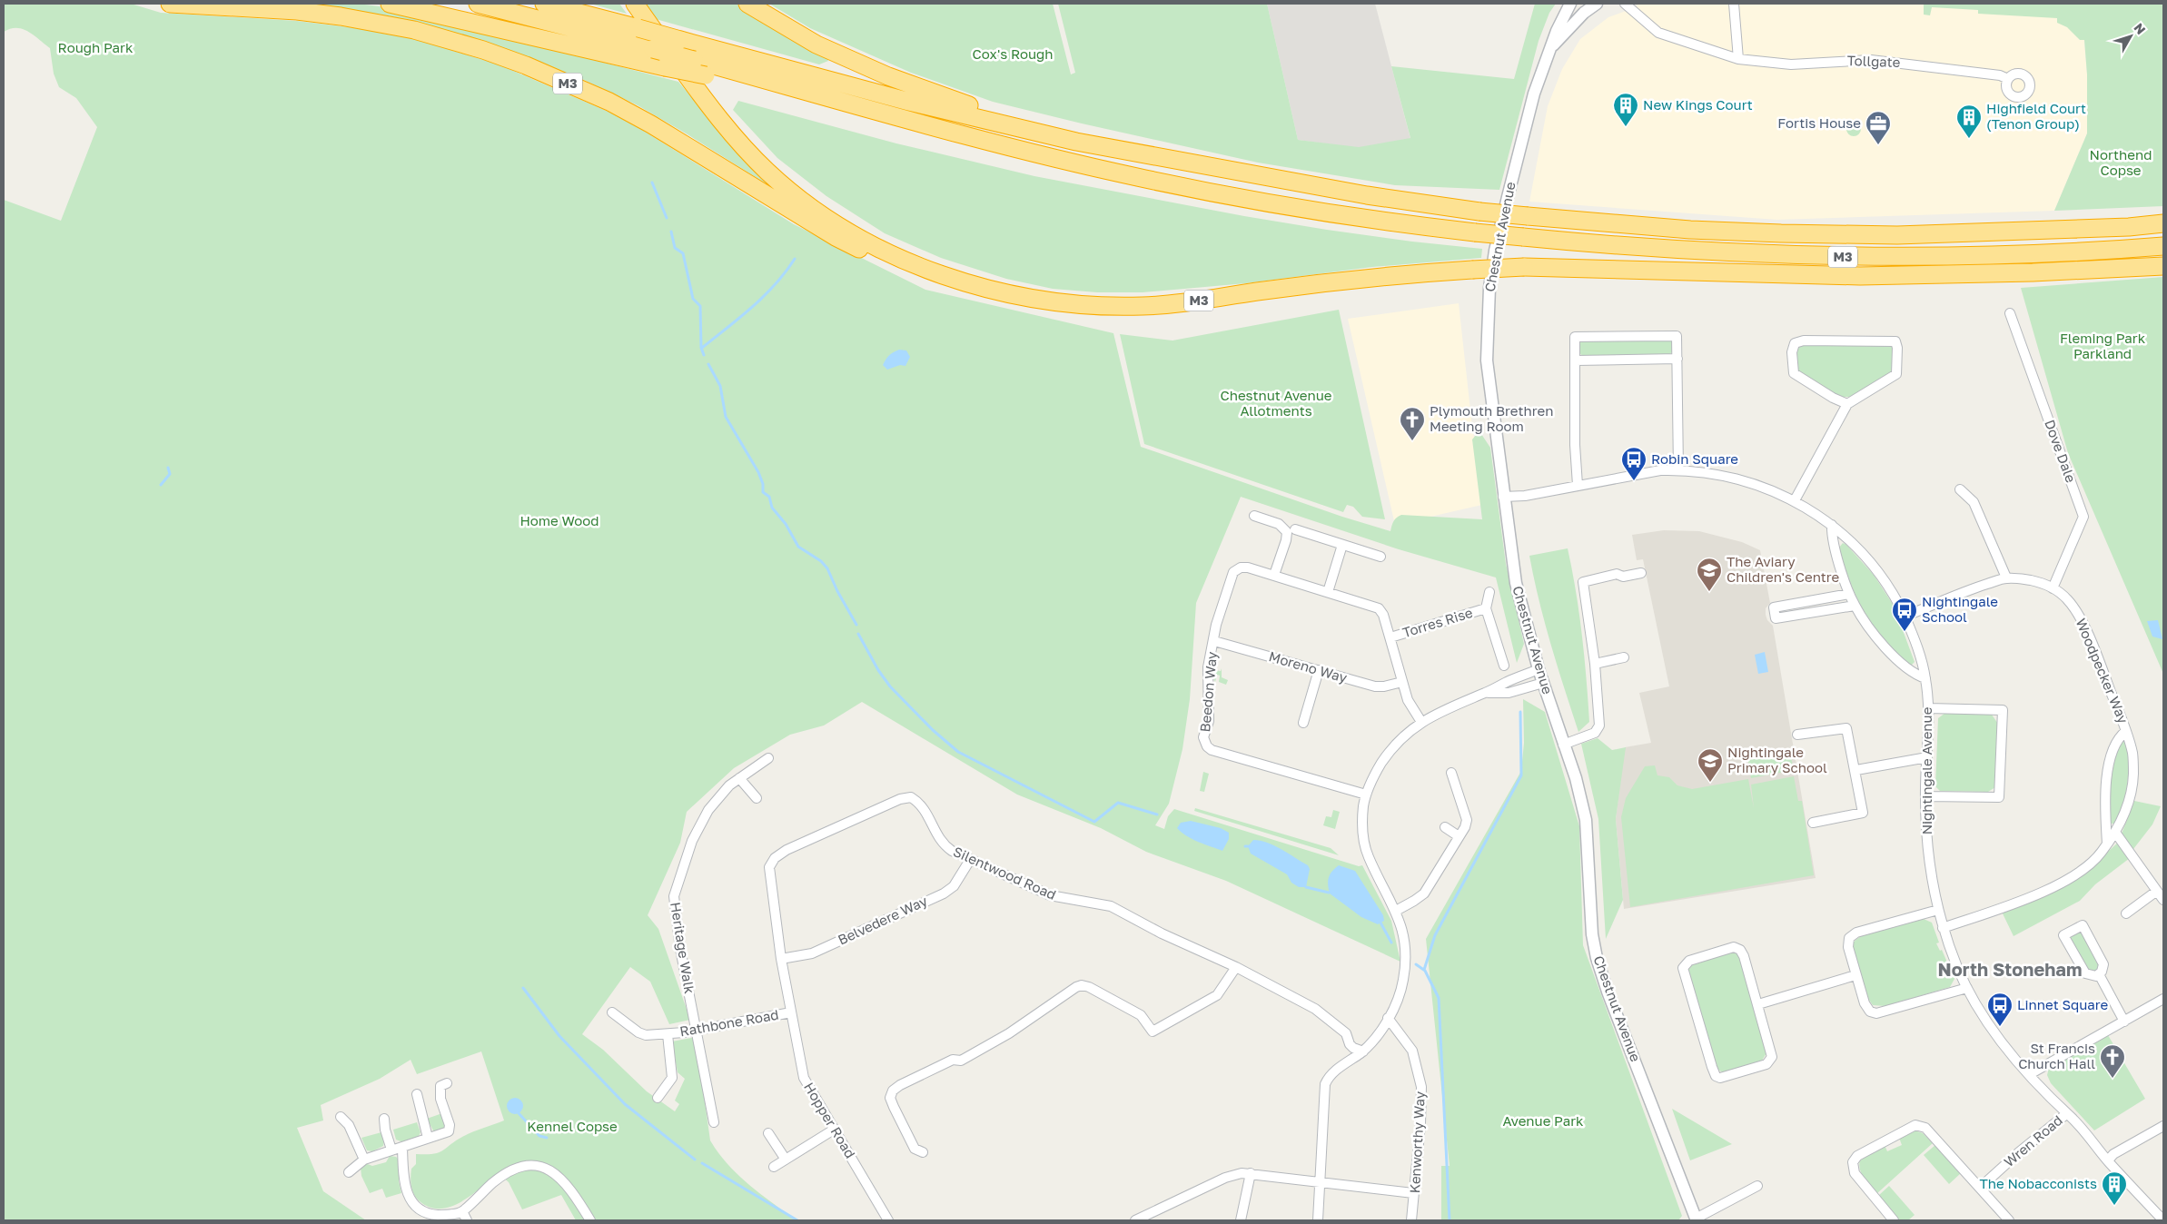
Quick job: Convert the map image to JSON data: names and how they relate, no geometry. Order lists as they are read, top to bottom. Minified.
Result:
{"streets":{"highway":["M3"],"street":["Tollgate","Chestnut Avenue","Dove Dale","Torres Rise","Moreno Way","Woodpecker Way","Beedon Way","Nightingale Avenue","Silentwood Road","Belvedere Way","Heritage Walk","Rathbone Road","Hopper Road","Wren Road","Kenworthy Way"]},"crossings":[["Chestnut Avenue","Nightingale Avenue"],["Dove Dale","Woodpecker Way"],["Torres Rise","Beedon Way"],["Moreno Way","Beedon Way"],["Woodpecker Way","Nightingale Avenue"],["Nightingale Avenue","Wren Road"],["Silentwood Road","Belvedere Way"],["Silentwood Road","Rathbone Road"],["Silentwood Road","Hopper Road"],["Heritage Walk","Rathbone Road"],["Rathbone Road","Hopper Road"]],"districts":["North Stoneham"],"parks":["Rough Park","Cox's Rough","Northend Copse","Fleming Park Parkland","Chestnut Avenue Allotments","Home Wood","Avenue Park","Kennel Copse"],"places":{"building":["New Kings Court","Highfield Court (Tenon Group)","The Nobacconists"],"office":["Fortis House"],"church":["Plymouth Brethren Meeting Room","St Francis Church Hall"],"bus stop":["Robin Square","Nightingale School","Linnet Square"],"school or university":["The Aviary Children's Centre","Nightingale Primary School"]},"north":"top right"}
